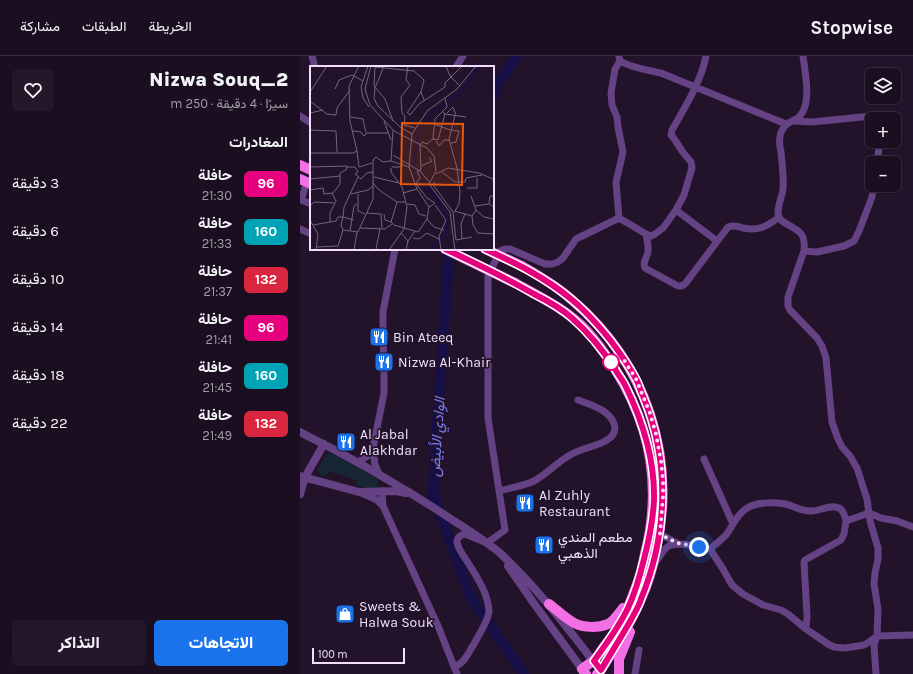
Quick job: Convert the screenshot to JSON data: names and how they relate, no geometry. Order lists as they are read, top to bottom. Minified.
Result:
{"water":["الوادي الأبيض"],"places":{"restaurant":["Bin Ateeq","Nizwa Al-Khair","Al Jabal Alakhdar","Al Zuhly Restaurant","مطعم المندي الذهبي"],"shop":["Sweets & Halwa Souk"]},"lines":["bus line 96"],"scale_bar":"100 m","page":{"header":"Stopwise","nav":["الخريطة","الطبقات","مشاركة"],"heading":[["Nizwa Souq_2","سيرًا · 4 دقيقة · 250 m"],"المغادرات"],"map_buttons":["+","−"],"list":[{"mark":"96","name":"حافلة","note":"21:30","value":"3 دقيقة"},{"mark":"160","name":"حافلة","note":"21:33","value":"6 دقيقة"},{"mark":"132","name":"حافلة","note":"21:37","value":"10 دقيقة"},{"mark":"96","name":"حافلة","note":"21:41","value":"14 دقيقة"},{"mark":"160","name":"حافلة","note":"21:45","value":"18 دقيقة"},{"mark":"132","name":"حافلة","note":"21:49","value":"22 دقيقة"}],"buttons":["الاتجاهات","التذاكر"],"scale":"100 m"}}
